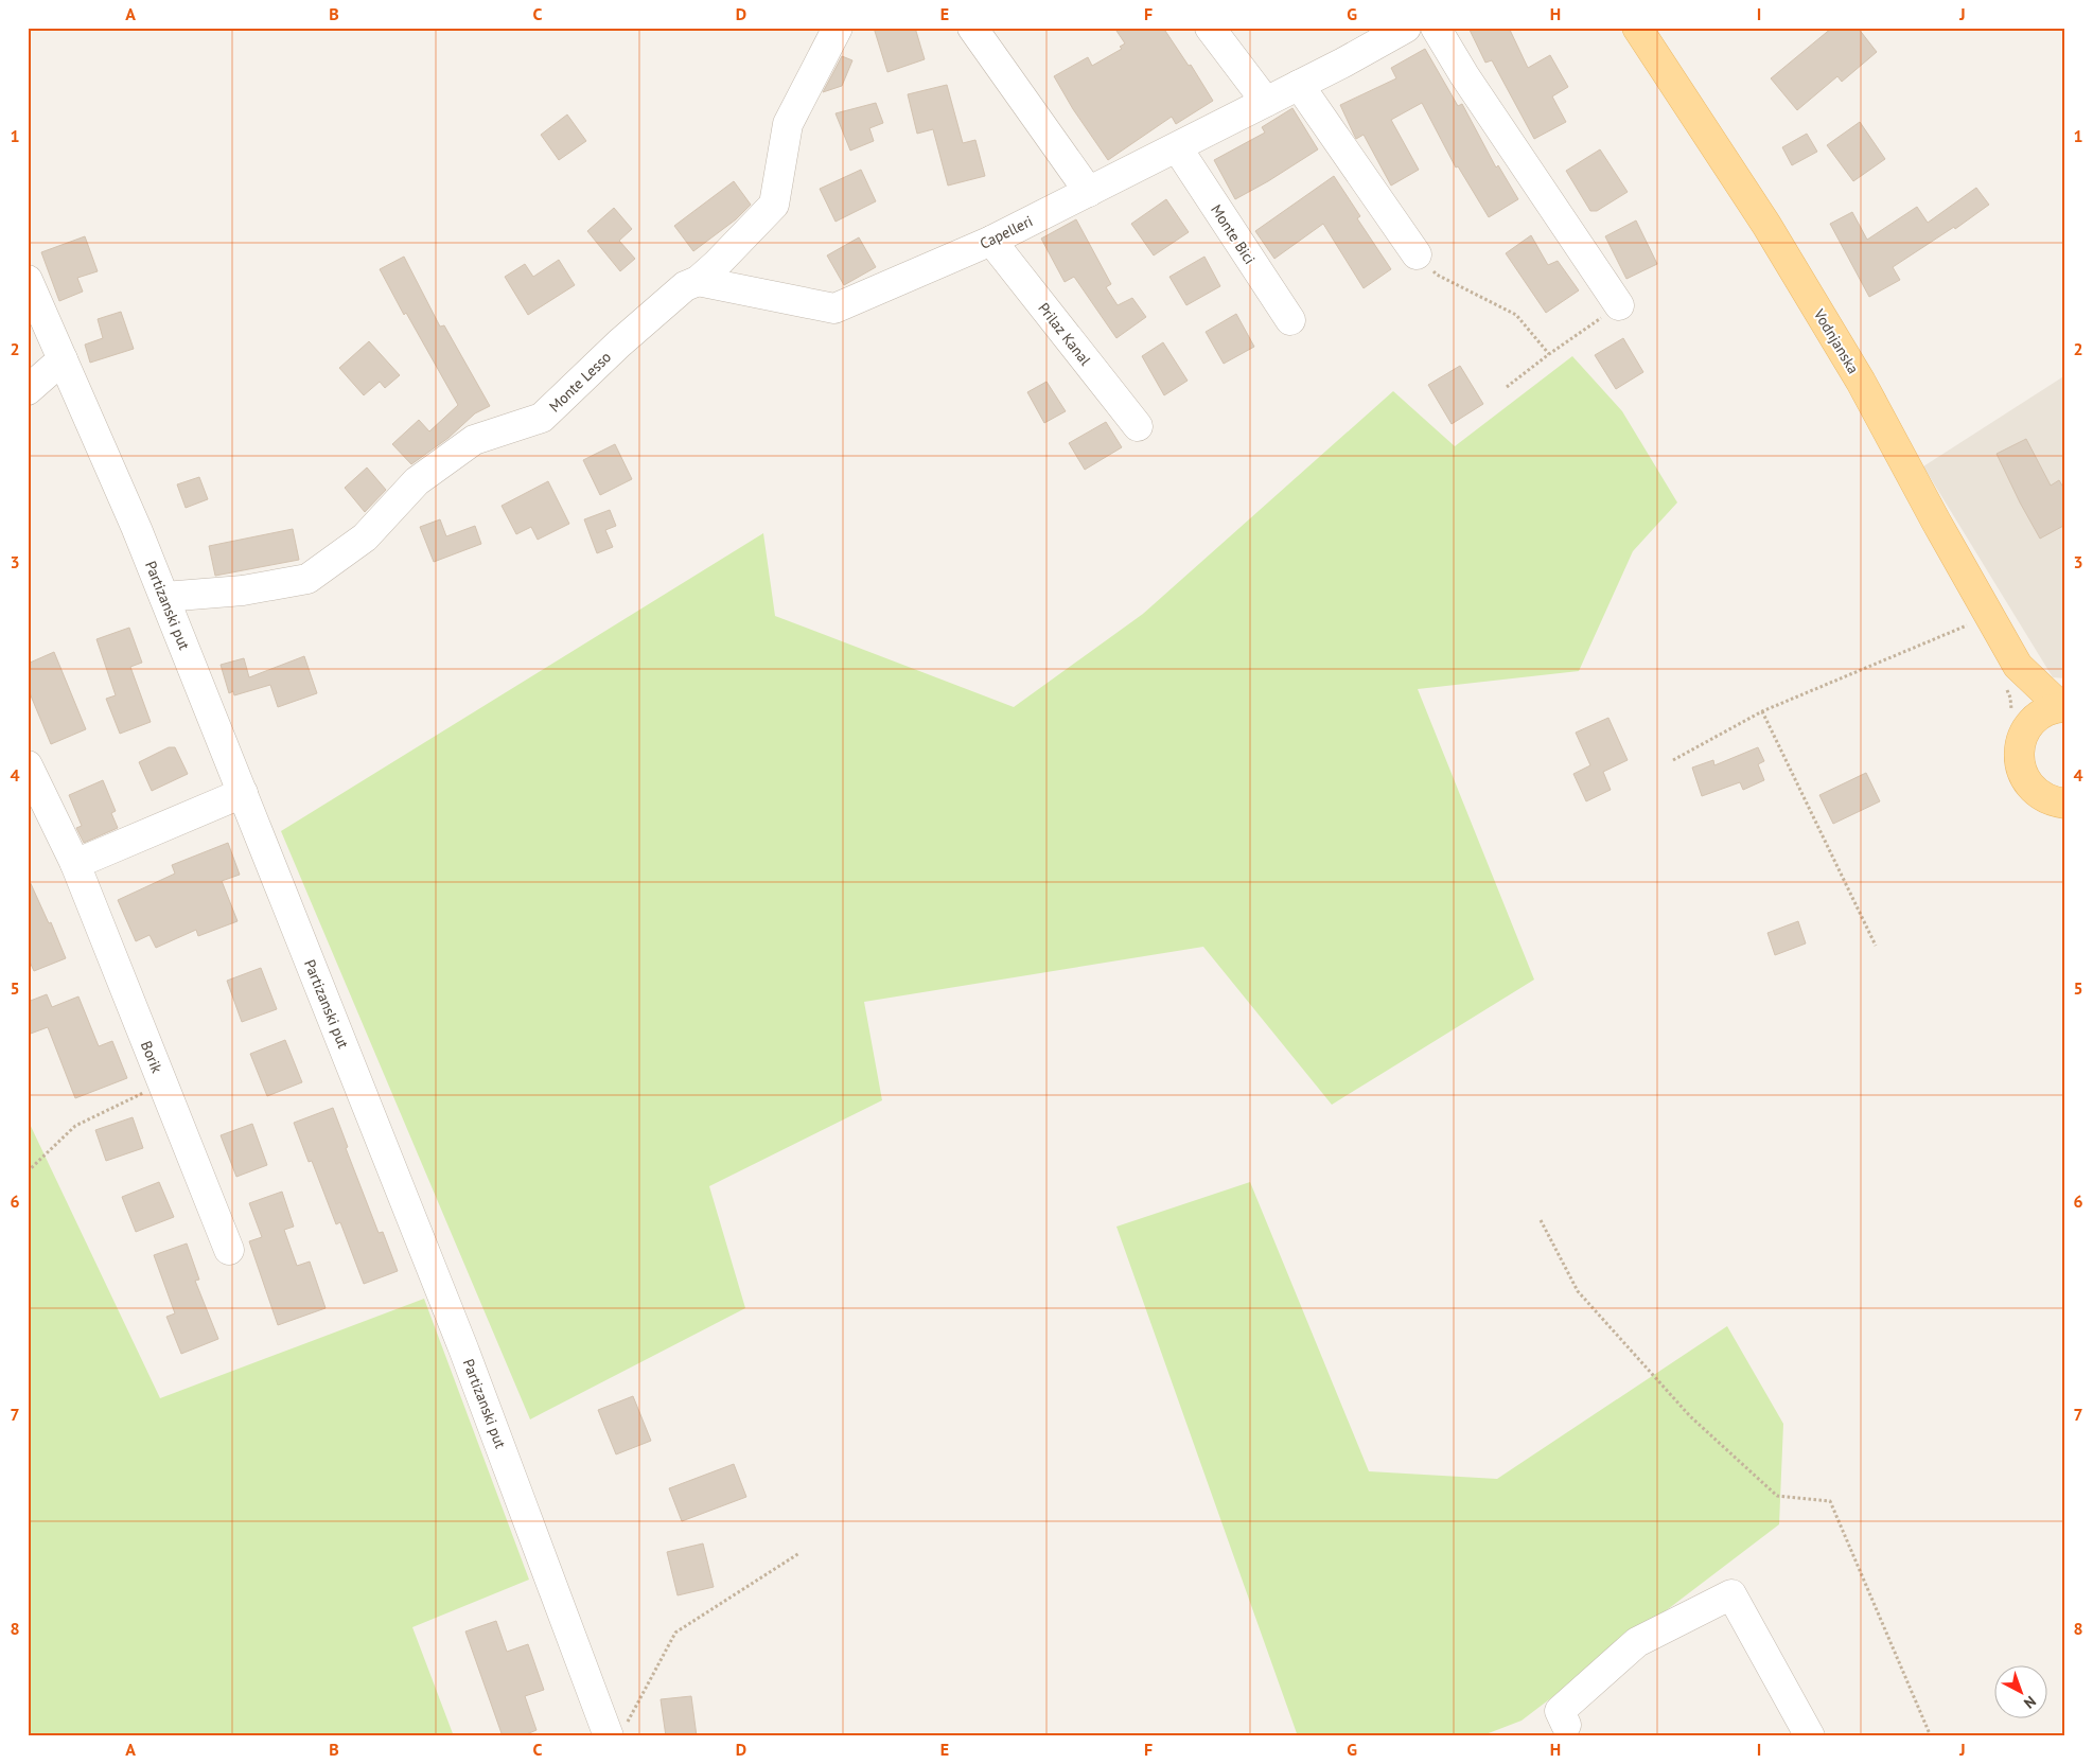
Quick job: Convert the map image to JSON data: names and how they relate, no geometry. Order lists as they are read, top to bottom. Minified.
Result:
{"streets":{"main road":["Vodnjanska"],"street":["Capelleri","Monte Bici","Prilaz Kanal","Monte Lesso","Partizanski put","Borik"]},"crossings":[["Capelleri","Monte Bici"],["Capelleri","Prilaz Kanal"],["Capelleri","Monte Lesso"],["Monte Lesso","Partizanski put"]],"north":"bottom right","grid":{"columns":["A","B","C","D","E","F","G","H","I","J"],"rows":["1","2","3","4","5","6","7","8"]}}
